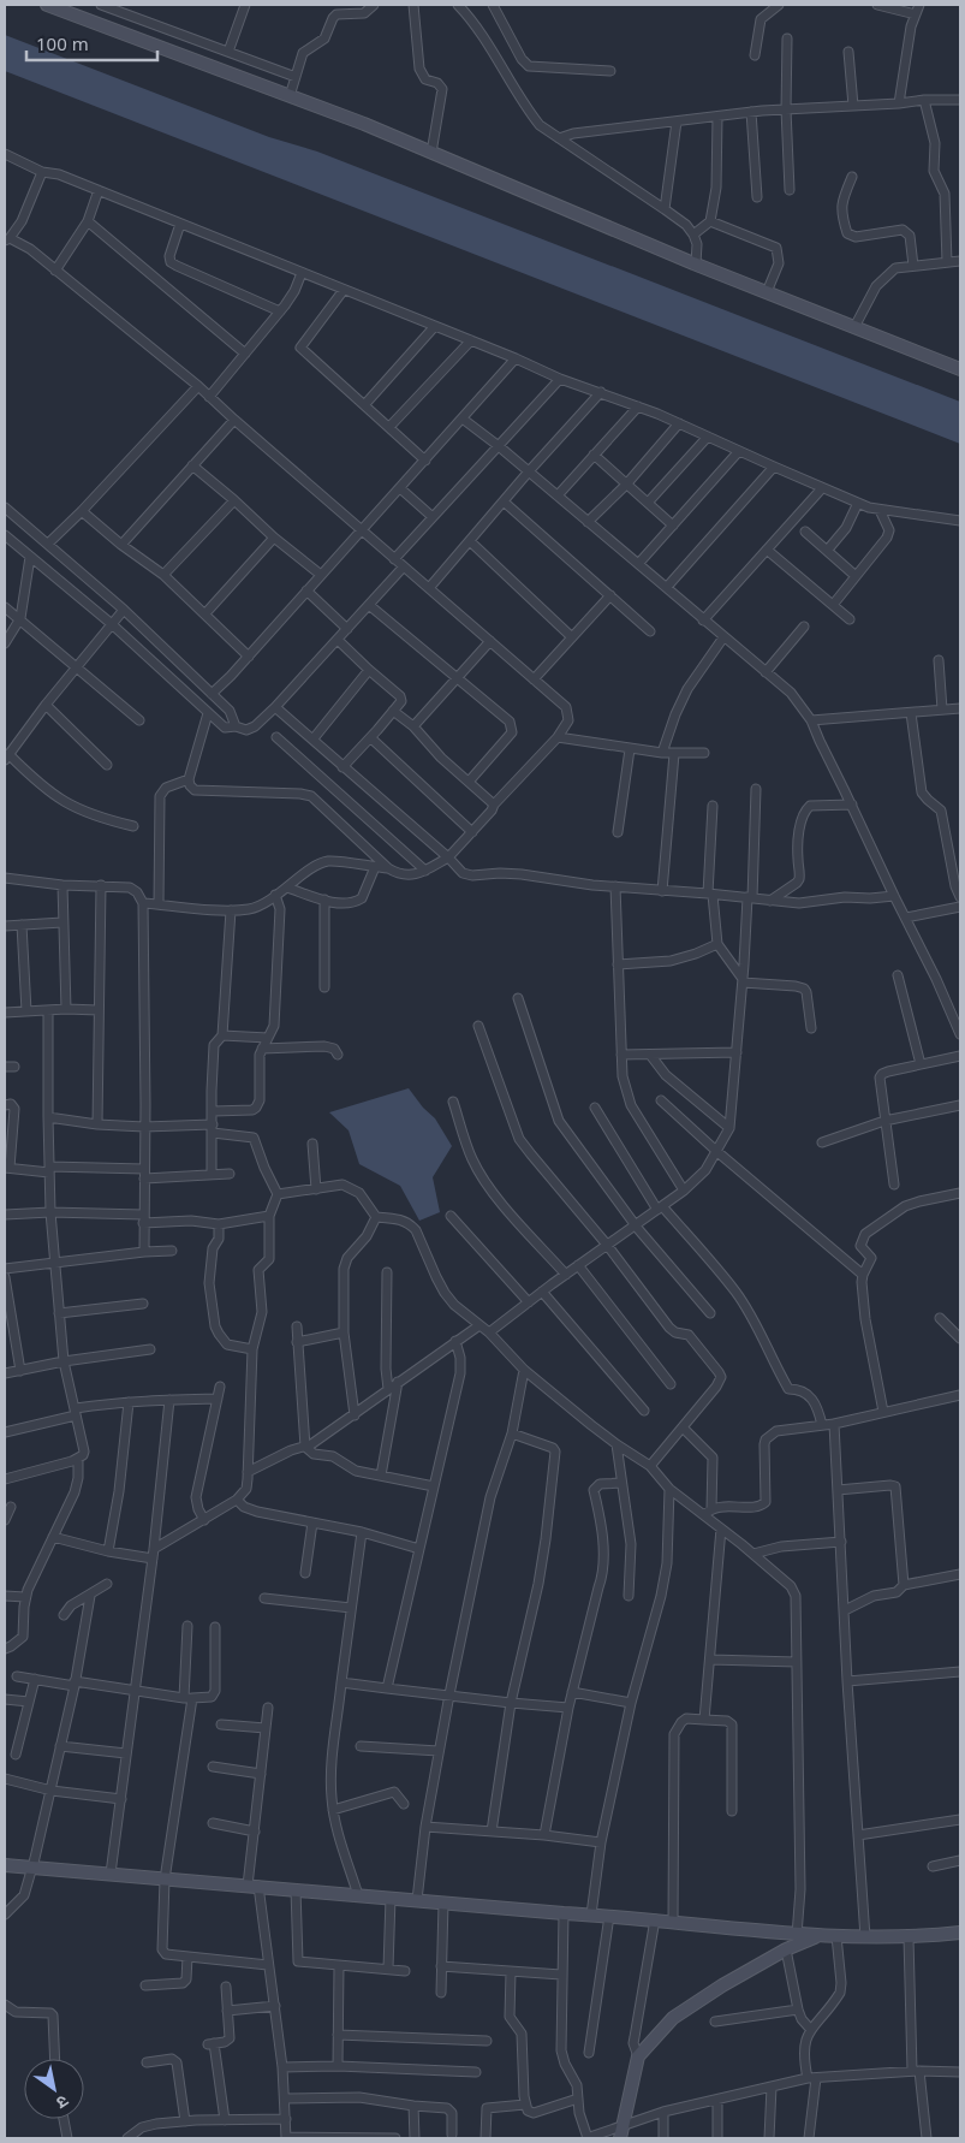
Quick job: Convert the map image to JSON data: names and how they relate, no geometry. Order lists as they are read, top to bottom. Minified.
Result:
{"scale_bar":"100 m","north":"bottom right"}
